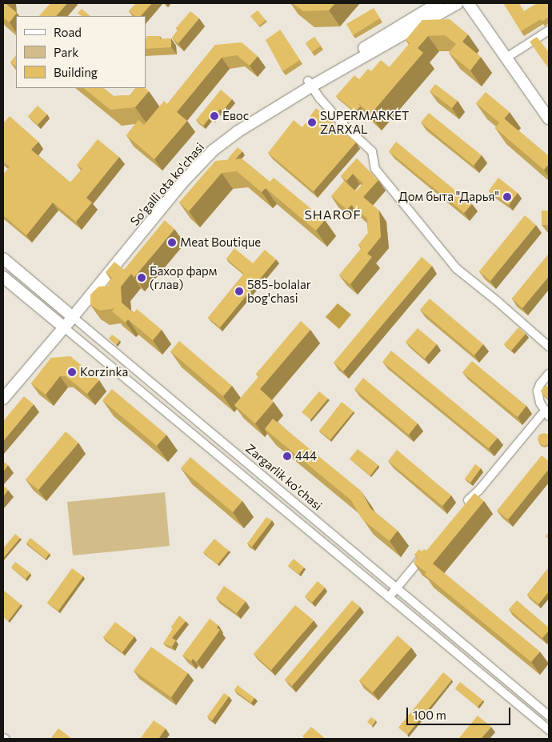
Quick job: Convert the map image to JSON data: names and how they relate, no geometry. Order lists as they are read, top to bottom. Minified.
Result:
{"streets":{"main road":["So'galli ota ko'chasi","Zargarlik ko'chasi"]},"crossings":[["So'galli ota ko'chasi","Zargarlik ko'chasi"]],"districts":["SHAROF"],"places":["Евос","SUPERMARKET ZARXAL","Дом быта \"Дарья\"","Meat Boutique","Бахор фарм (глав)","585-bolalar bog'chasi","Korzinka","444"],"legend":["Road","Park","Building"],"scale_bar":"100 m"}
